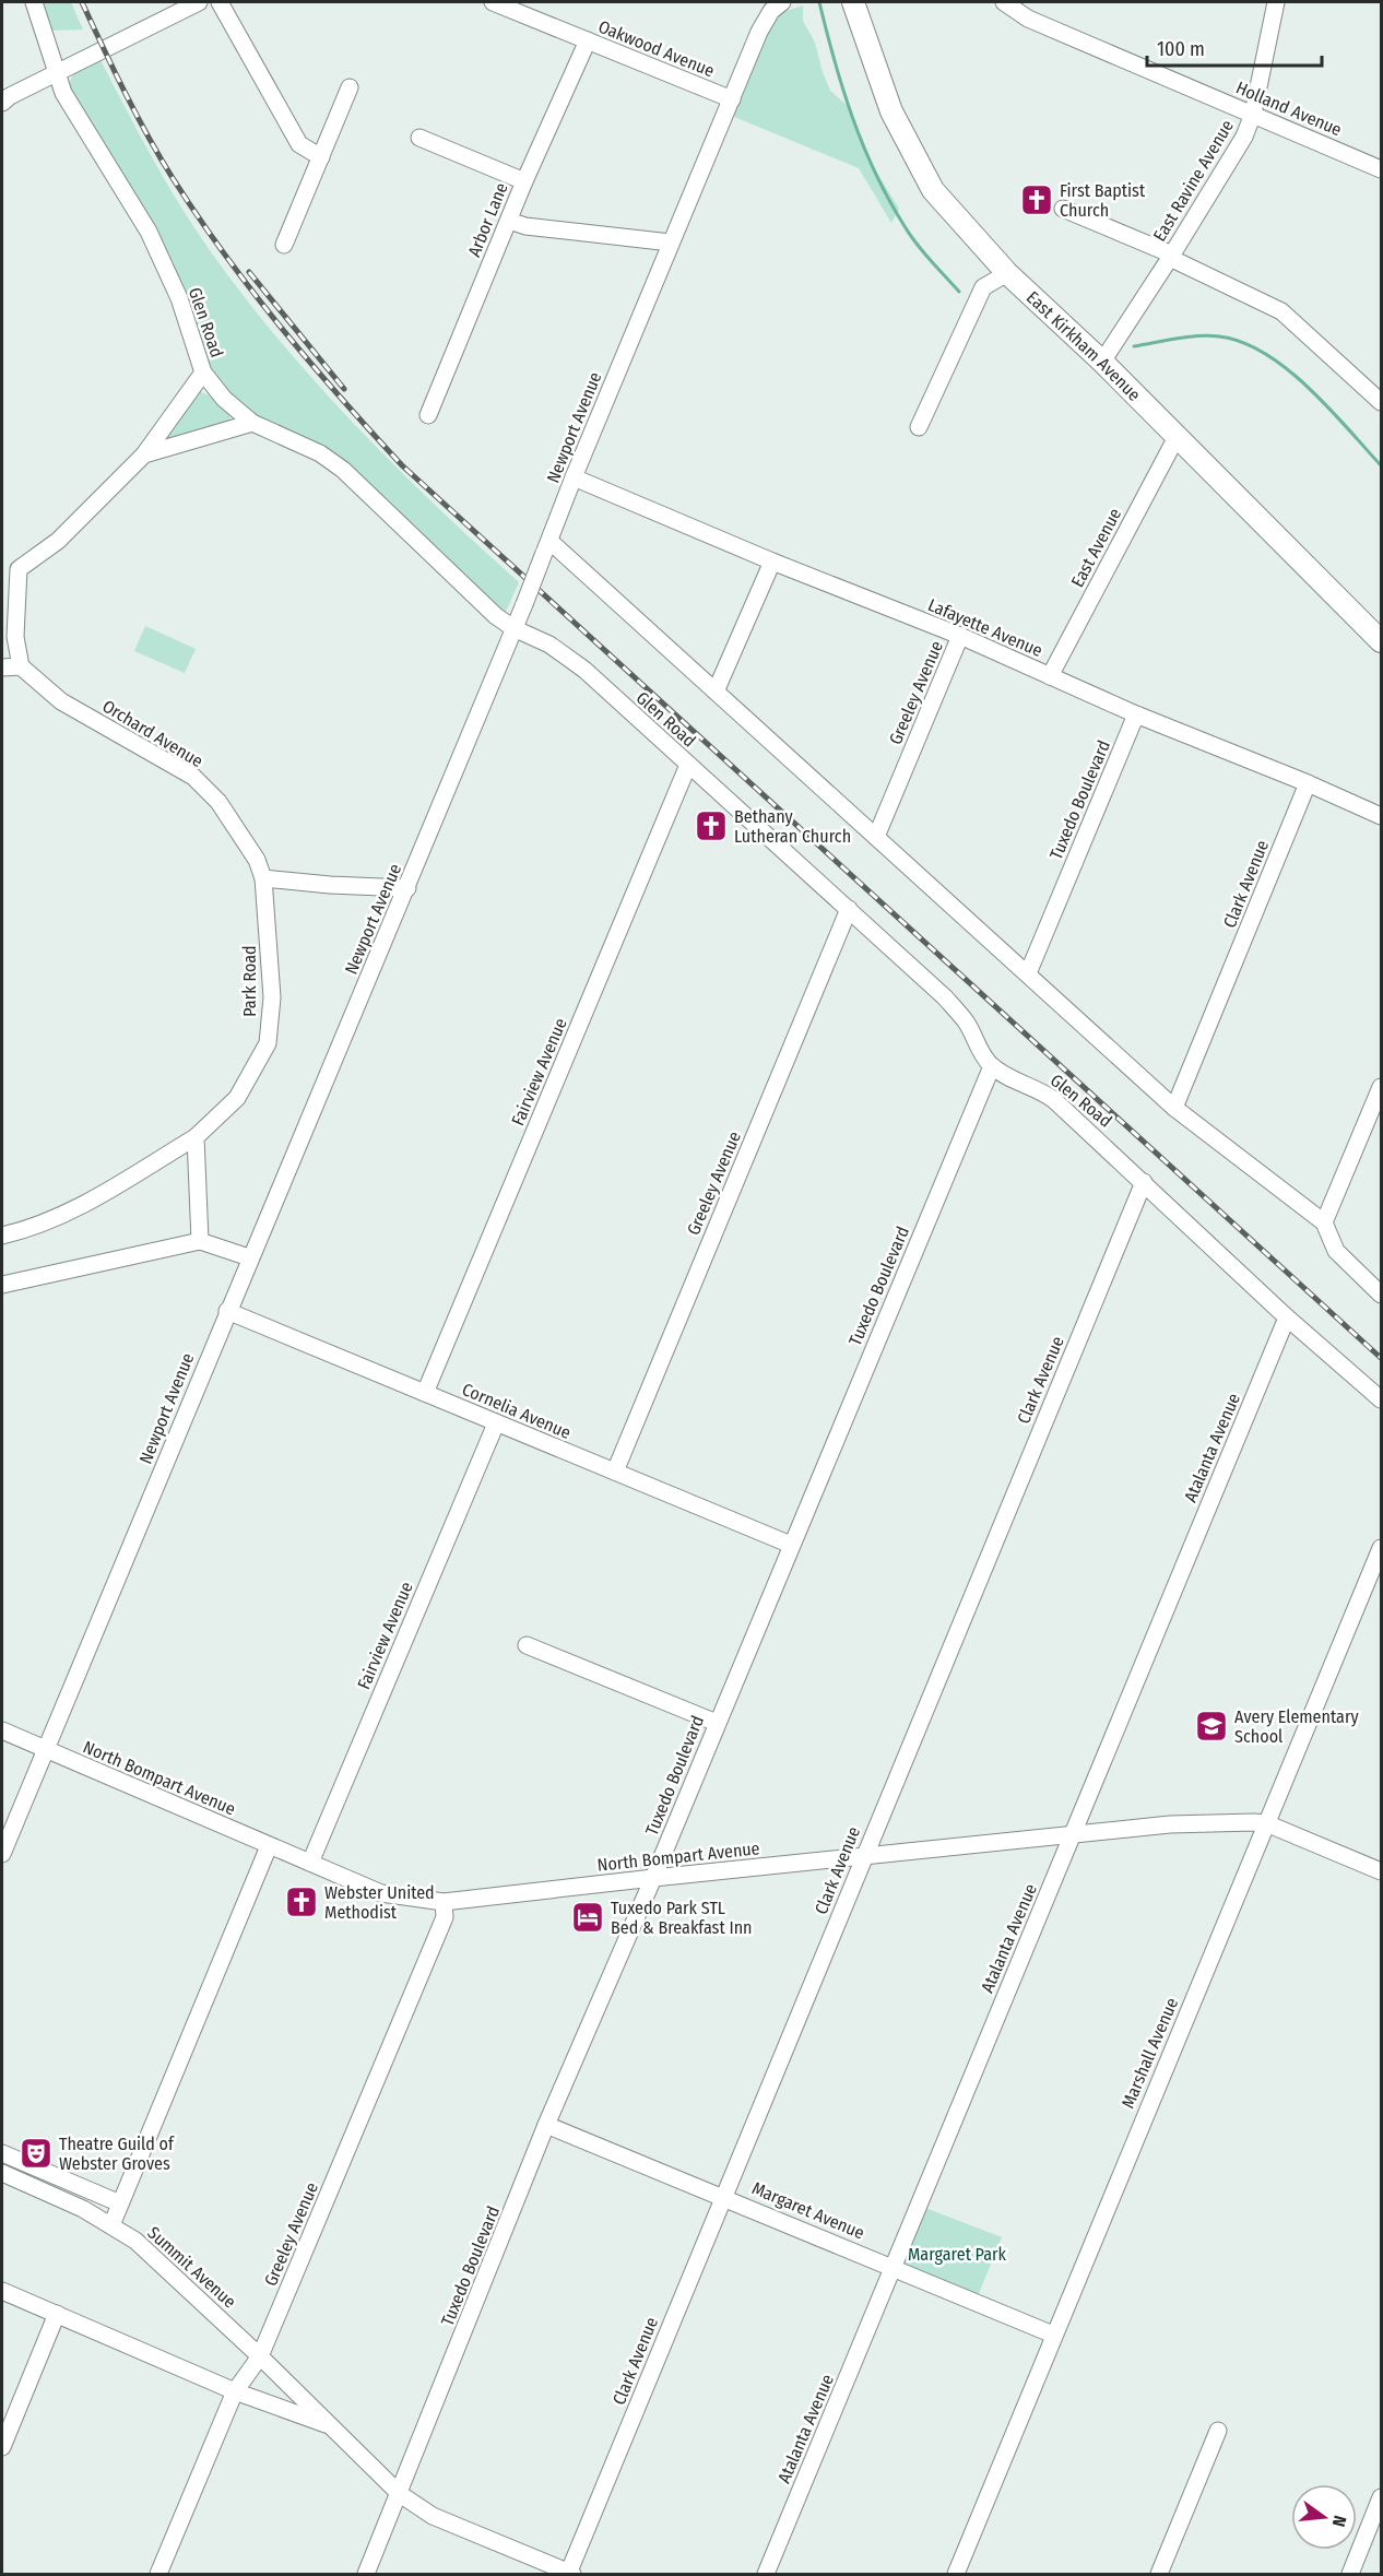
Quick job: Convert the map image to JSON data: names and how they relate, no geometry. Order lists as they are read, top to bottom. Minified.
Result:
{"streets":{"main road":["East Kirkham Avenue"],"street":["Oakwood Avenue","Holland Avenue","East Ravine Avenue","Arbor Lane","Glen Road","Newport Avenue","East Avenue","Lafayette Avenue","Greeley Avenue","Orchard Avenue","Tuxedo Boulevard","Clark Avenue","Park Road","Fairview Avenue","Cornelia Avenue","Atalanta Avenue","North Bompart Avenue","Marshall Avenue","Margaret Avenue","Summit Avenue"]},"crossings":[["Oakwood Avenue","Arbor Lane"],["Oakwood Avenue","Newport Avenue"],["Holland Avenue","East Ravine Avenue"],["East Ravine Avenue","East Kirkham Avenue"],["Glen Road","Newport Avenue"],["Glen Road","Greeley Avenue"],["Glen Road","Tuxedo Boulevard"],["Glen Road","Clark Avenue"],["Glen Road","Fairview Avenue"],["Glen Road","Atalanta Avenue"],["East Kirkham Avenue","East Avenue"],["Newport Avenue","Lafayette Avenue"],["Newport Avenue","Cornelia Avenue"],["Newport Avenue","North Bompart Avenue"],["East Avenue","Lafayette Avenue"],["Lafayette Avenue","Greeley Avenue"],["Lafayette Avenue","Tuxedo Boulevard"],["Lafayette Avenue","Clark Avenue"],["Greeley Avenue","Cornelia Avenue"],["Greeley Avenue","North Bompart Avenue"],["Greeley Avenue","Summit Avenue"],["Orchard Avenue","Park Road"],["Tuxedo Boulevard","Cornelia Avenue"],["Tuxedo Boulevard","North Bompart Avenue"],["Tuxedo Boulevard","Margaret Avenue"],["Tuxedo Boulevard","Summit Avenue"],["Clark Avenue","North Bompart Avenue"],["Clark Avenue","Margaret Avenue"],["Clark Avenue","Summit Avenue"],["Fairview Avenue","Cornelia Avenue"],["Fairview Avenue","North Bompart Avenue"],["Atalanta Avenue","North Bompart Avenue"],["Atalanta Avenue","Margaret Avenue"],["North Bompart Avenue","Marshall Avenue"],["Marshall Avenue","Margaret Avenue"]],"parks":["Margaret Park"],"places":{"church":["First Baptist Church","Bethany Lutheran Church","Webster United Methodist"],"school or university":["Avery Elementary School"],"hotel":["Tuxedo Park STL Bed & Breakfast Inn"],"theatre":["Theatre Guild of Webster Groves"]},"scale_bar":"100 m","north":"right"}
